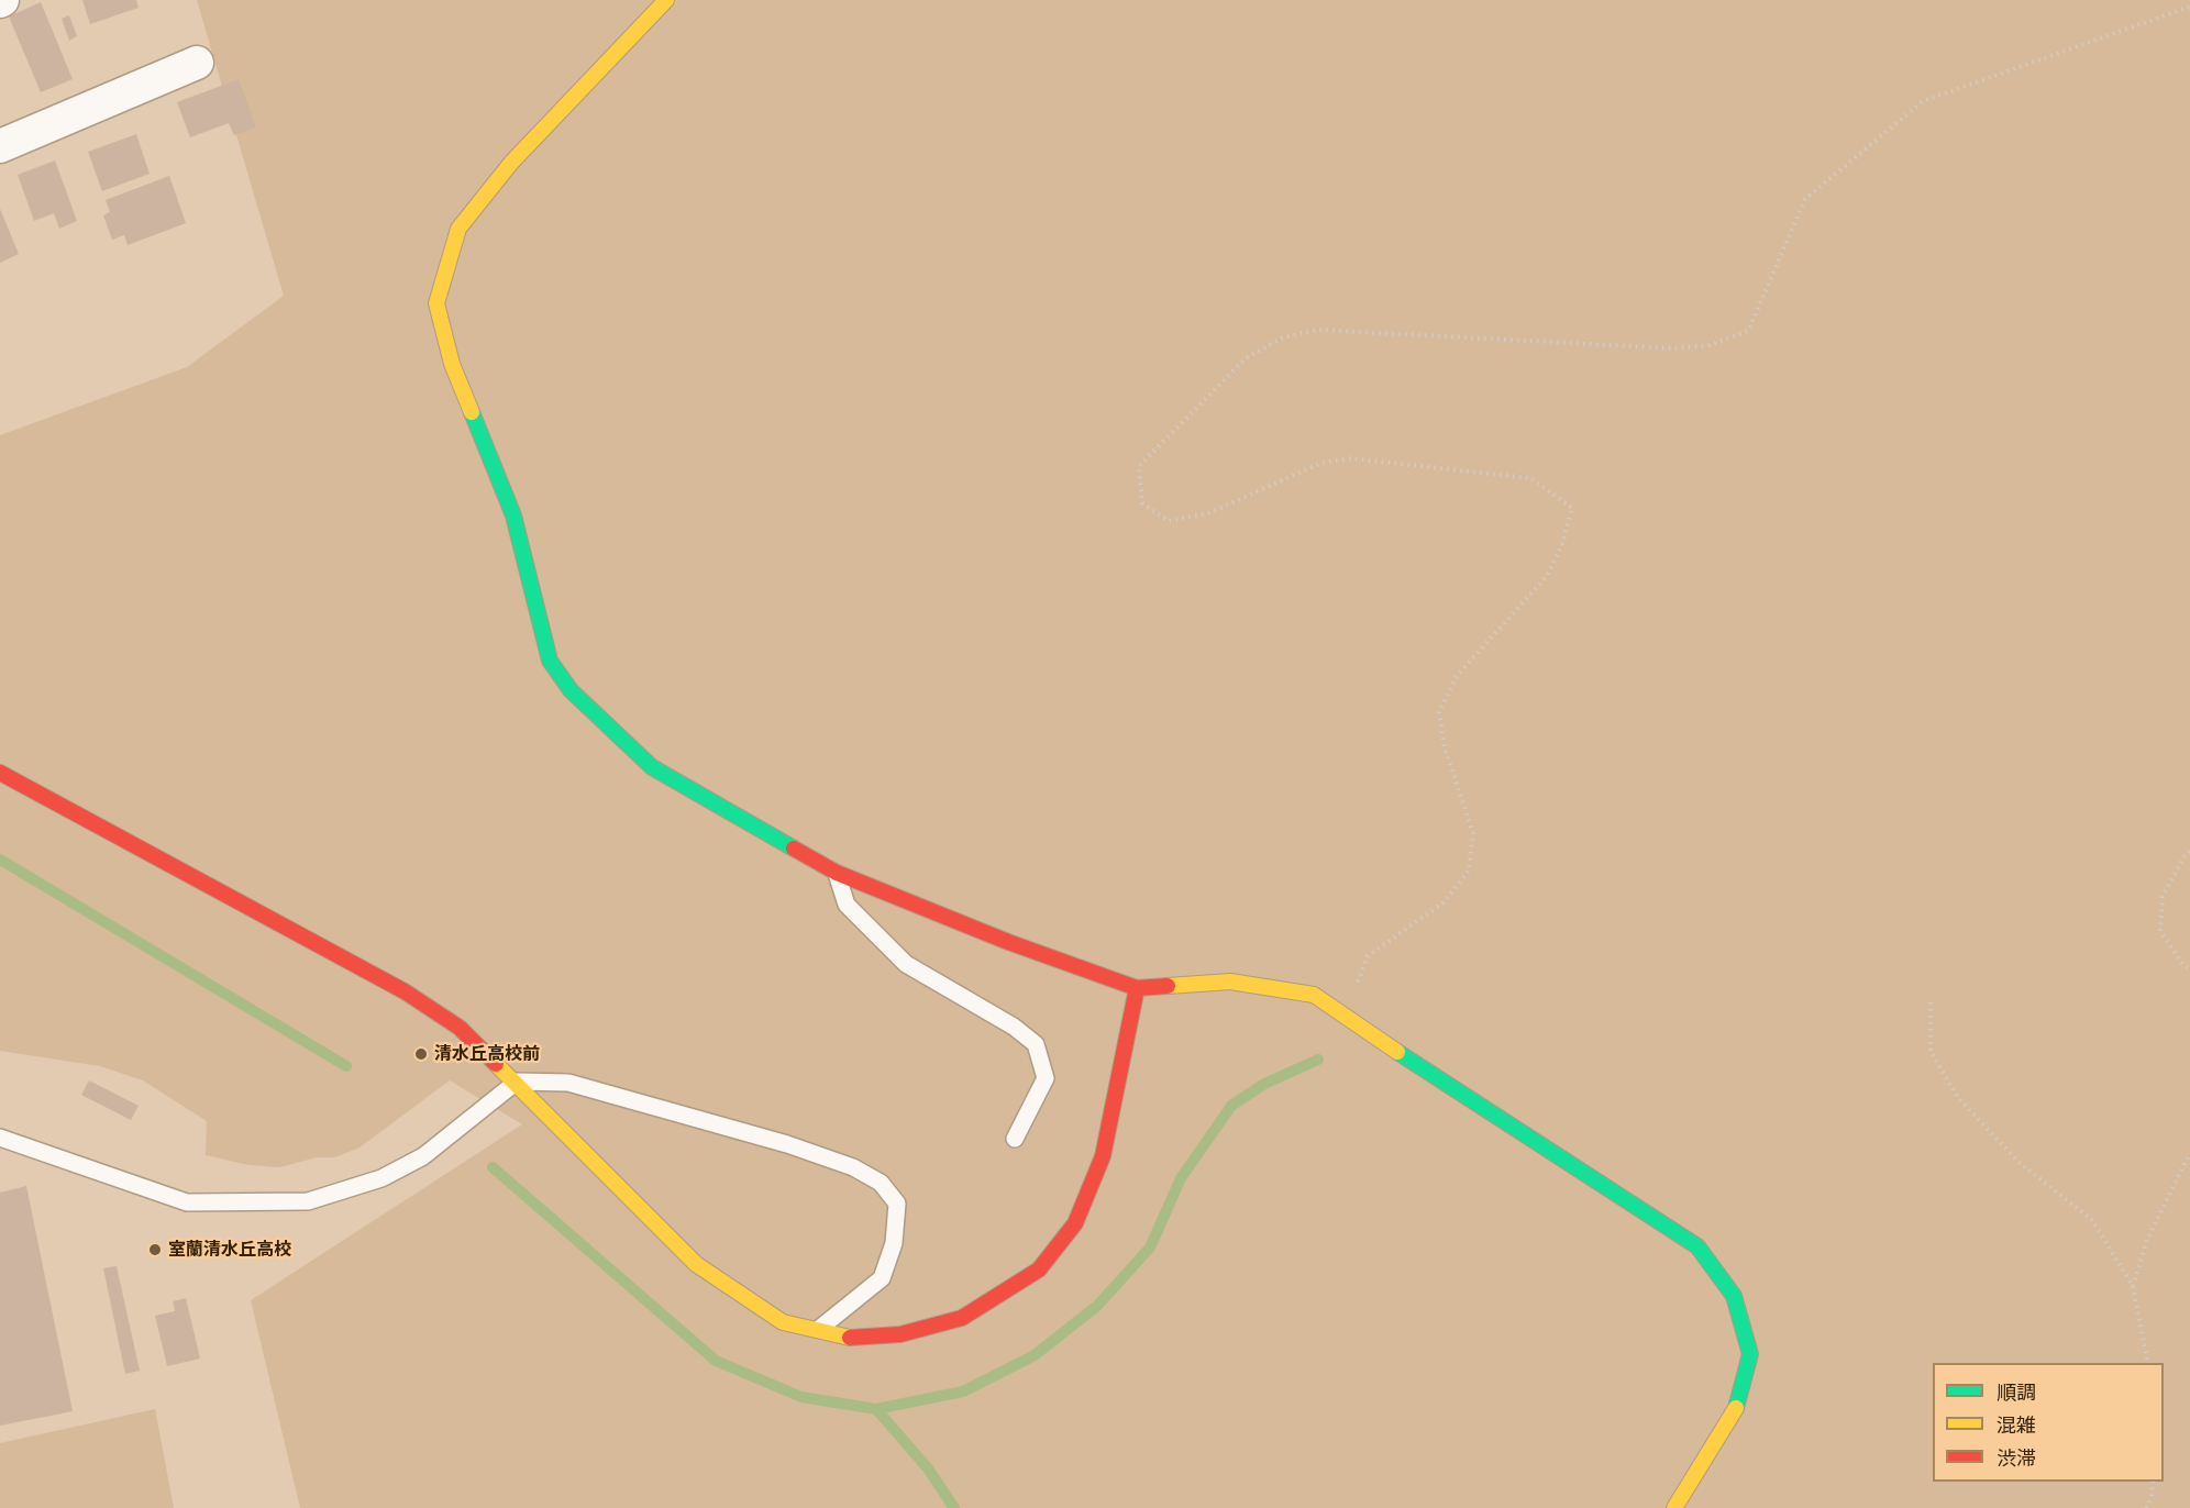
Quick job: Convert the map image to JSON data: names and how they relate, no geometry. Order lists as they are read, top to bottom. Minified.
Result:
{"places":["清水丘高校前","室蘭清水丘高校"],"legend":["順調","混雑","渋滞"]}
